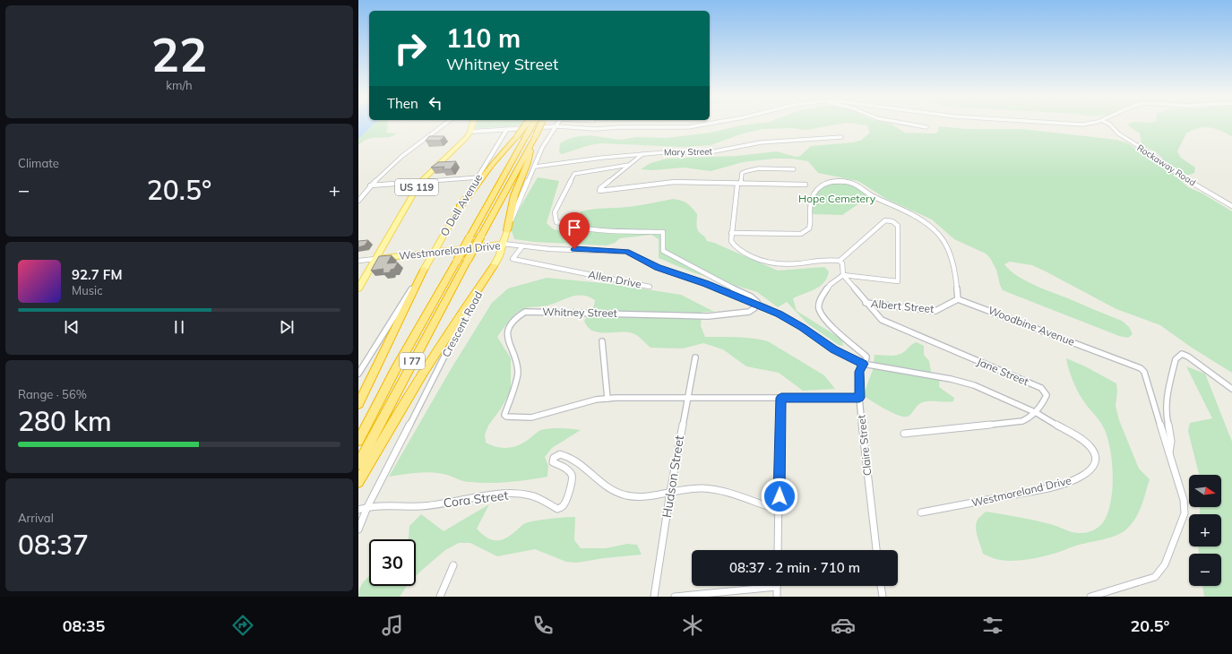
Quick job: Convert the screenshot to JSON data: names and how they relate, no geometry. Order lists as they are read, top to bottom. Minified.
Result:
{"streets":{"highway":["I 77"],"main road":["US 119","O Dell Avenue","Westmoreland Drive","Crescent Road"],"street":["Mary Street","Rockaway Road","Allen Drive","Albert Street","Whitney Street","Woodbine Avenue","Jane Street","Claire Street","Hudson Street","Cora Street"]},"crossings":[["Mary Street","Crescent Road"],["US 119","Westmoreland Drive"],["O Dell Avenue","Westmoreland Drive"],["Westmoreland Drive","Allen Drive"],["Westmoreland Drive","Whitney Street"],["Westmoreland Drive","Crescent Road"],["Westmoreland Drive","Jane Street"],["Westmoreland Drive","Claire Street"],["Albert Street","Woodbine Avenue"],["Albert Street","Jane Street"],["Whitney Street","Claire Street"],["Whitney Street","Hudson Street"],["Crescent Road","Cora Street"],["Jane Street","Claire Street"],["Hudson Street","Cora Street"]],"parks":["Hope Cemetery"],"north":"right","page":{"tile":[["22","km/h"],"Climate",["Range · 56%","280 km"],["Arrival","08:37"]],"turn":["110 m","Whitney Street"],"then":"Then","heat":["−","20.5°","+"],"song":["92.7 FM","Music"],"map_buttons":["+","−"],"limit":"30","trip":"08:37 · 2 min · 710 m","tabs":["08:35","20.5°"]}}
